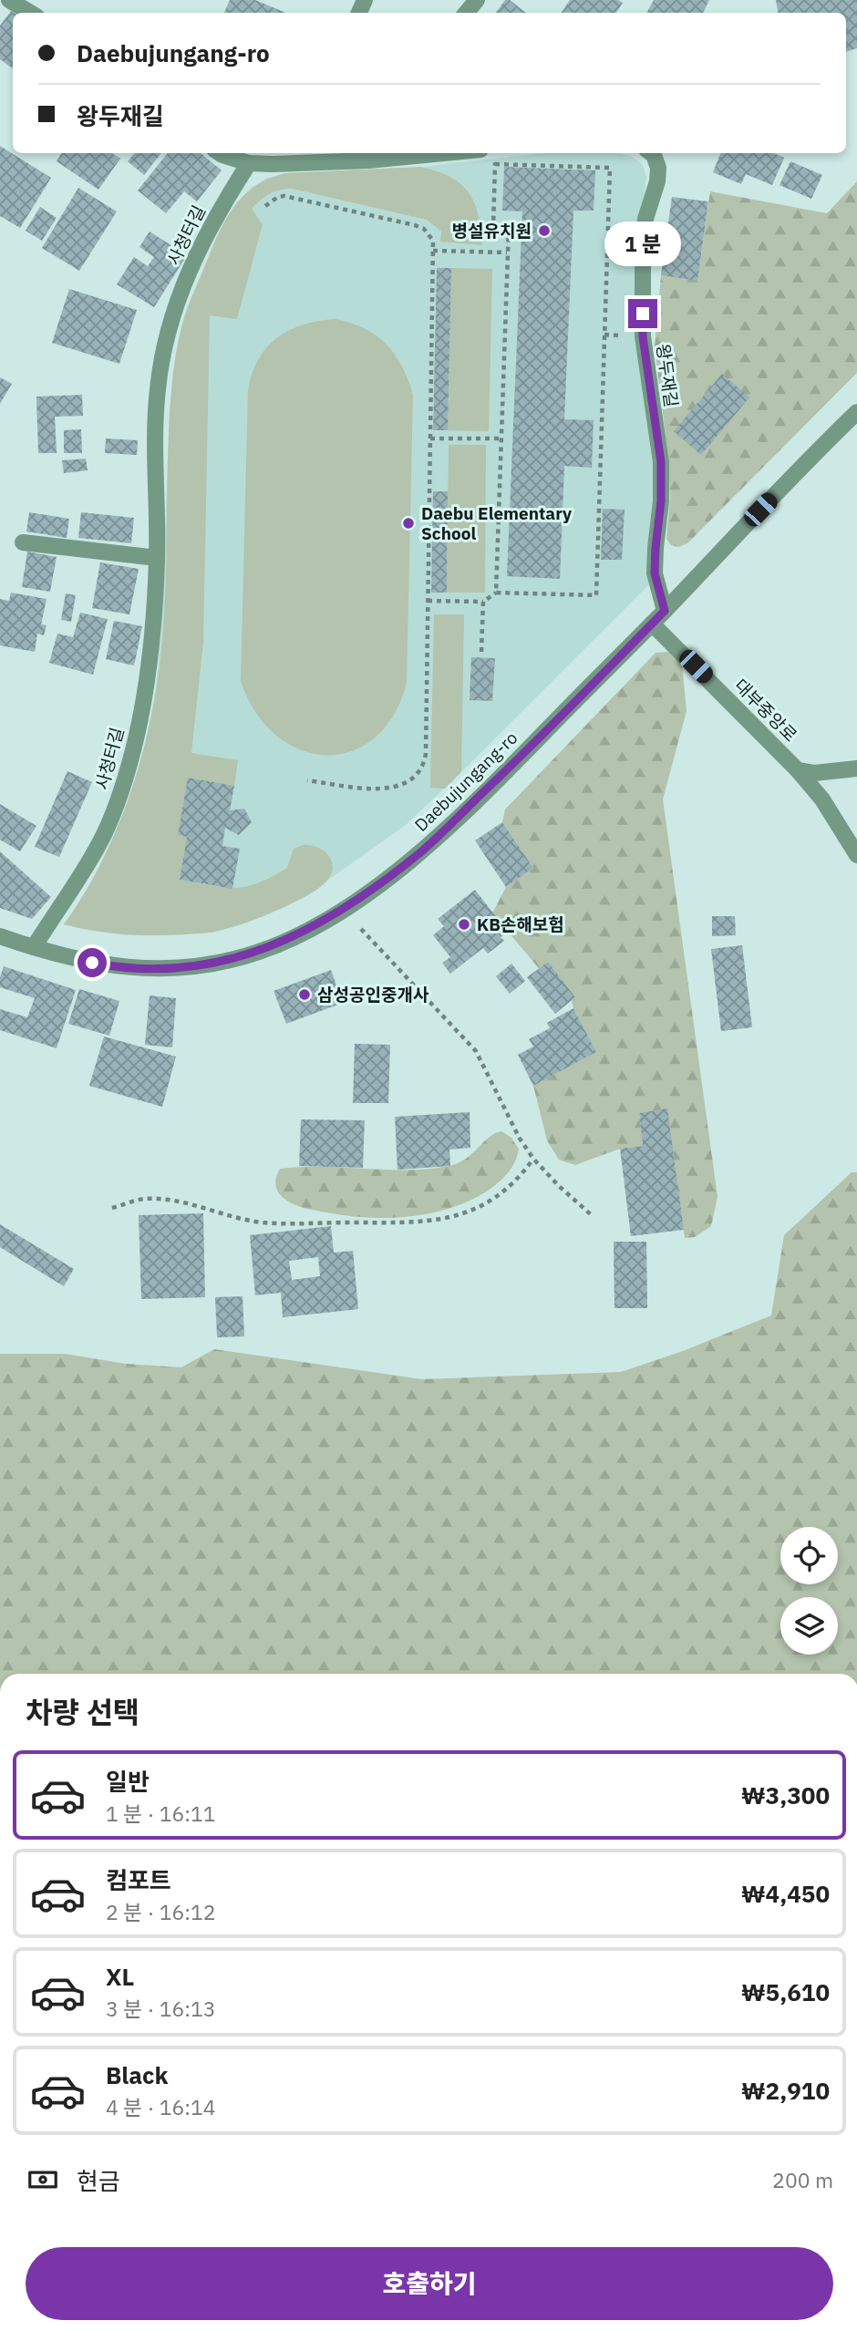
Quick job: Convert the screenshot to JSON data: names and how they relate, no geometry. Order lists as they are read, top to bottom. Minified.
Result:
{"streets":{"street":["사청터길","왕두재길","대부중앙로","Daebujungang-ro"]},"crossings":[["사청터길","Daebujungang-ro"],["왕두재길","Daebujungang-ro"],["대부중앙로","Daebujungang-ro"]],"places":["병설유치원","Daebu Elementary School","KB손해보험","삼성공인중개사"],"page":{"banner":["Daebujungang-ro","왕두재길"],"bubble":"1 분","heading":"차량 선택","list":[{"name":"일반","note":"1 분 · 16:11","value":"₩3,300"},{"name":"컴포트","note":"2 분 · 16:12","value":"₩4,450"},{"name":"XL","note":"3 분 · 16:13","value":"₩5,610"},{"name":"Black","note":"4 분 · 16:14","value":"₩2,910"}],"pay":["현금","200 m"],"buttons":"호출하기"}}
